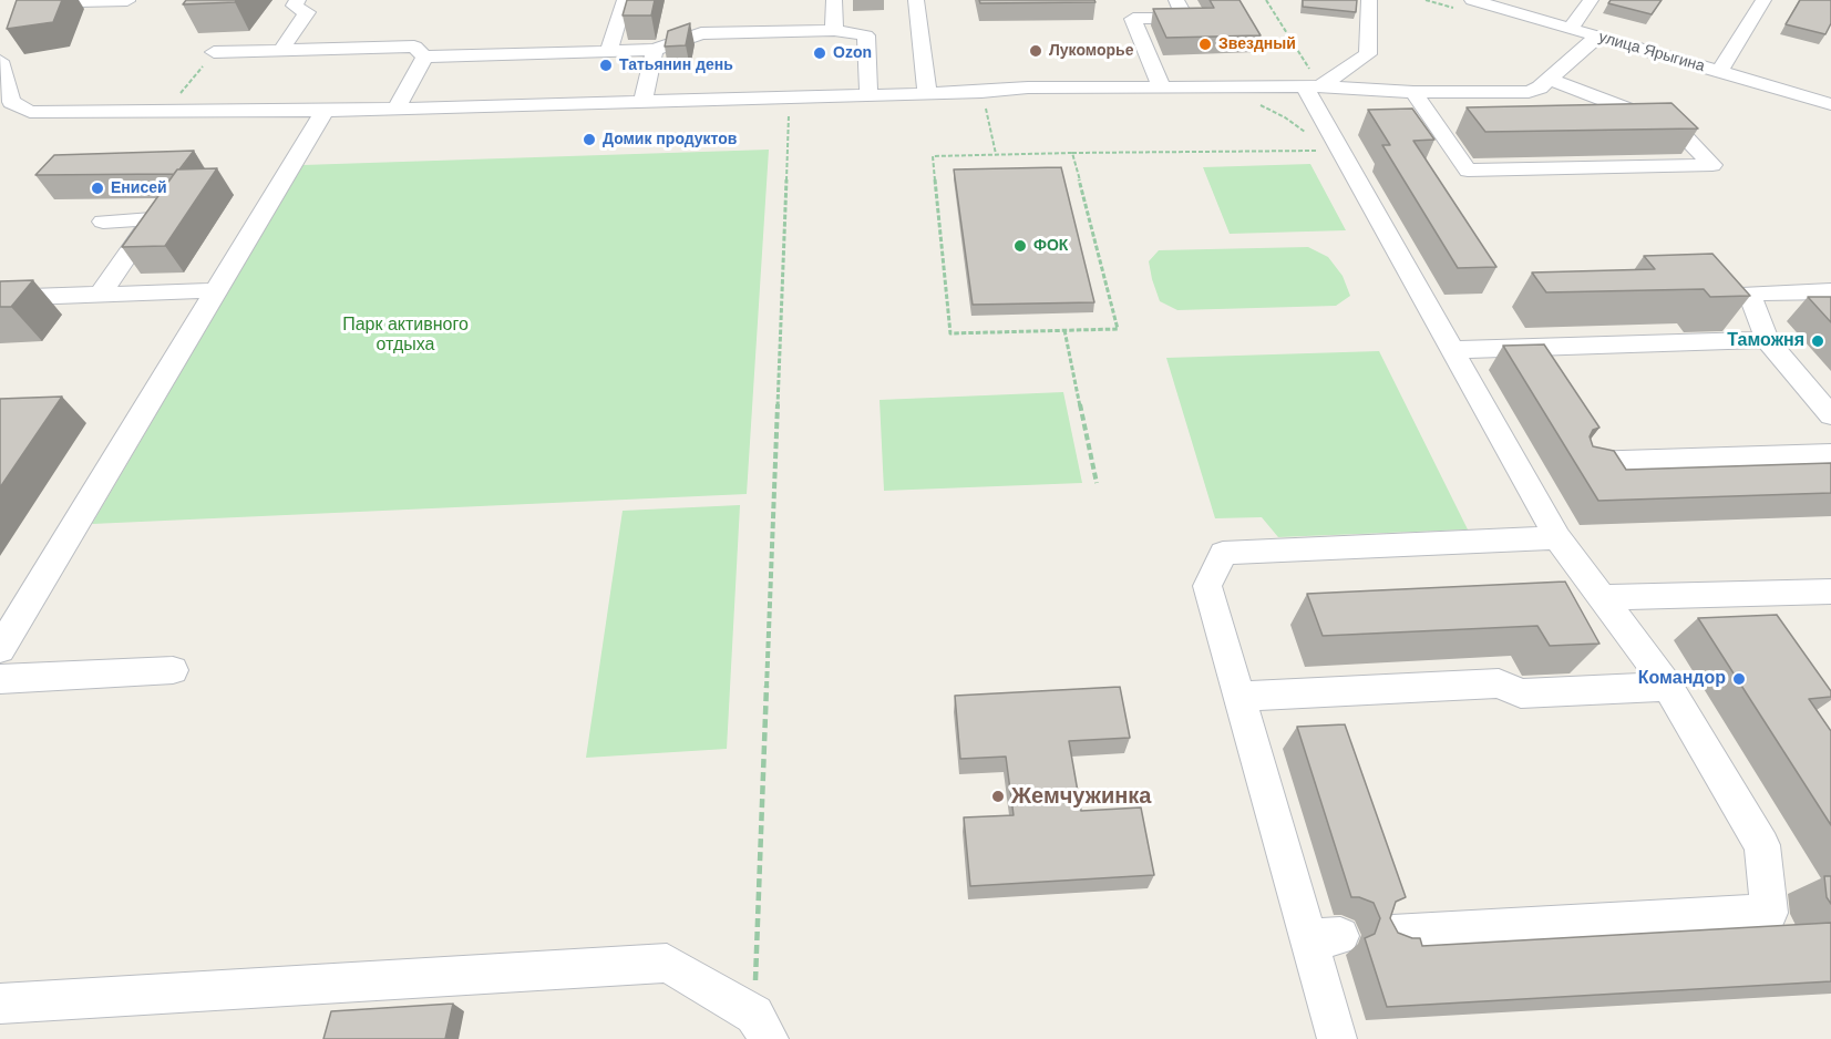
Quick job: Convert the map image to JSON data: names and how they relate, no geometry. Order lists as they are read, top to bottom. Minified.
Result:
{"streets":{"street":["улица Ярыгина"]},"parks":["Парк активного отдыха"],"places":["Звездный","Лукоморье","Ozon","Татьянин день","Домик продуктов","Енисей","ФОК","Таможня","Командор","Жемчужинка"]}
